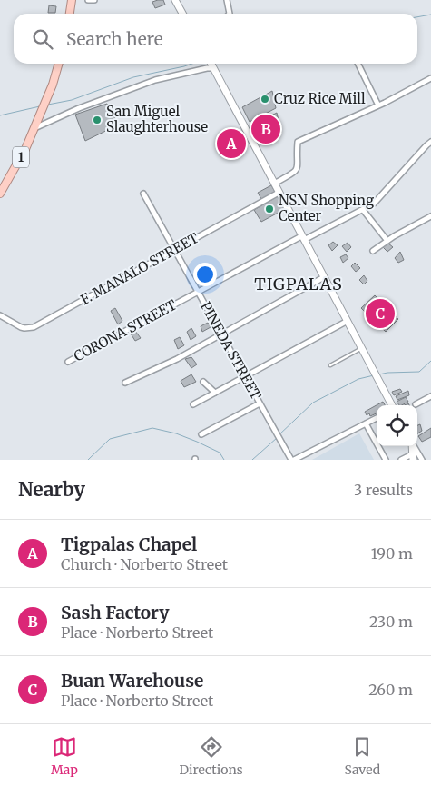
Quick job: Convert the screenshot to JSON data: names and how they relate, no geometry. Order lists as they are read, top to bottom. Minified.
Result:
{"streets":{"highway":["1"],"street":["F. MANALO STREET","CORONA STREET","PINEDA STREET"]},"crossings":[["F. MANALO STREET","PINEDA STREET"],["CORONA STREET","PINEDA STREET"]],"districts":["TIGPALAS"],"places":["Cruz Rice Mill","San Miguel Slaughterhouse","NSN Shopping Center"],"page":{"search":"Search here","pins":["B","A","C"],"heading":["Nearby","3 results"],"list":[{"mark":"A","name":"Tigpalas Chapel","note":"Church · Norberto Street","value":"190 m"},{"mark":"B","name":"Sash Factory","note":"Place · Norberto Street","value":"230 m"},{"mark":"C","name":"Buan Warehouse","note":"Place · Norberto Street","value":"260 m"}],"nav":["Map","Directions","Saved"]}}
